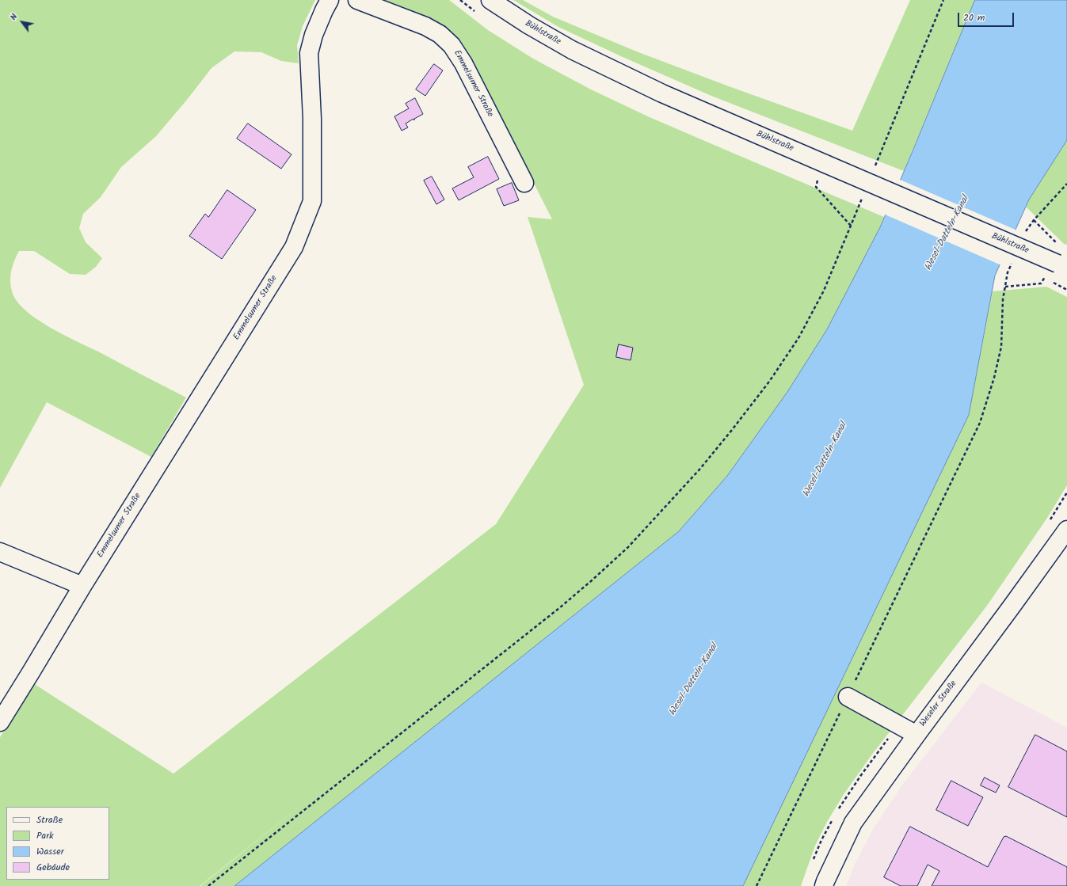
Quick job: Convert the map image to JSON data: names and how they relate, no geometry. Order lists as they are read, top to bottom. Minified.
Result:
{"streets":{"street":["Bühlstraße","Emmelsumer Straße","Weseler Straße"]},"water":["Wesel-Datteln-Kanal"],"legend":["Straße","Park","Wasser","Gebäude"],"scale_bar":"20 m","north":"top left"}
